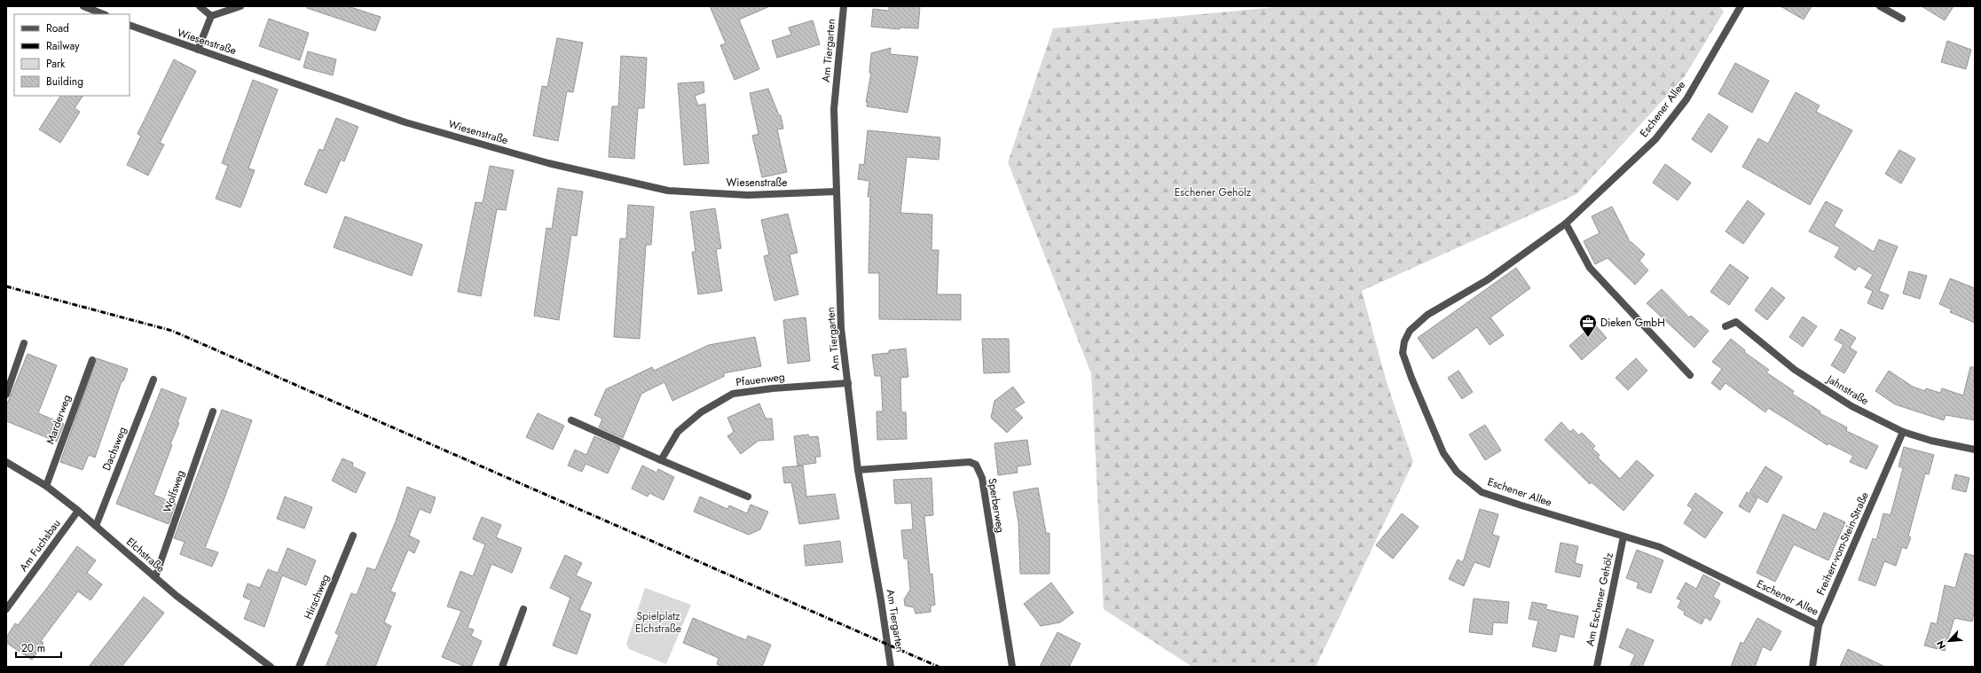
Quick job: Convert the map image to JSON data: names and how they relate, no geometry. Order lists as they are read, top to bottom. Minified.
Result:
{"streets":{"street":["Wiesenstraße","Am Tiergarten","Eschener Allee","Pfauenweg","Jahnstraße","Marderweg","Dachsweg","Wolfsweg","Sperberweg","Freiherr-vom-Stein-Straße","Am Fuchsbau","Elchstraße","Hirschweg","Am Eschener Gehölz"]},"crossings":[["Wiesenstraße","Am Tiergarten"],["Am Tiergarten","Pfauenweg"],["Am Tiergarten","Sperberweg"],["Eschener Allee","Freiherr-vom-Stein-Straße"],["Eschener Allee","Am Eschener Gehölz"],["Jahnstraße","Freiherr-vom-Stein-Straße"],["Marderweg","Elchstraße"],["Dachsweg","Elchstraße"],["Wolfsweg","Elchstraße"],["Am Fuchsbau","Elchstraße"]],"parks":["Eschener Gehölz","Spielplatz Elchstraße"],"places":{"office":["Dieken GmbH"]},"legend":["Road","Railway","Park","Building"],"scale_bar":"20 m","north":"bottom left"}
